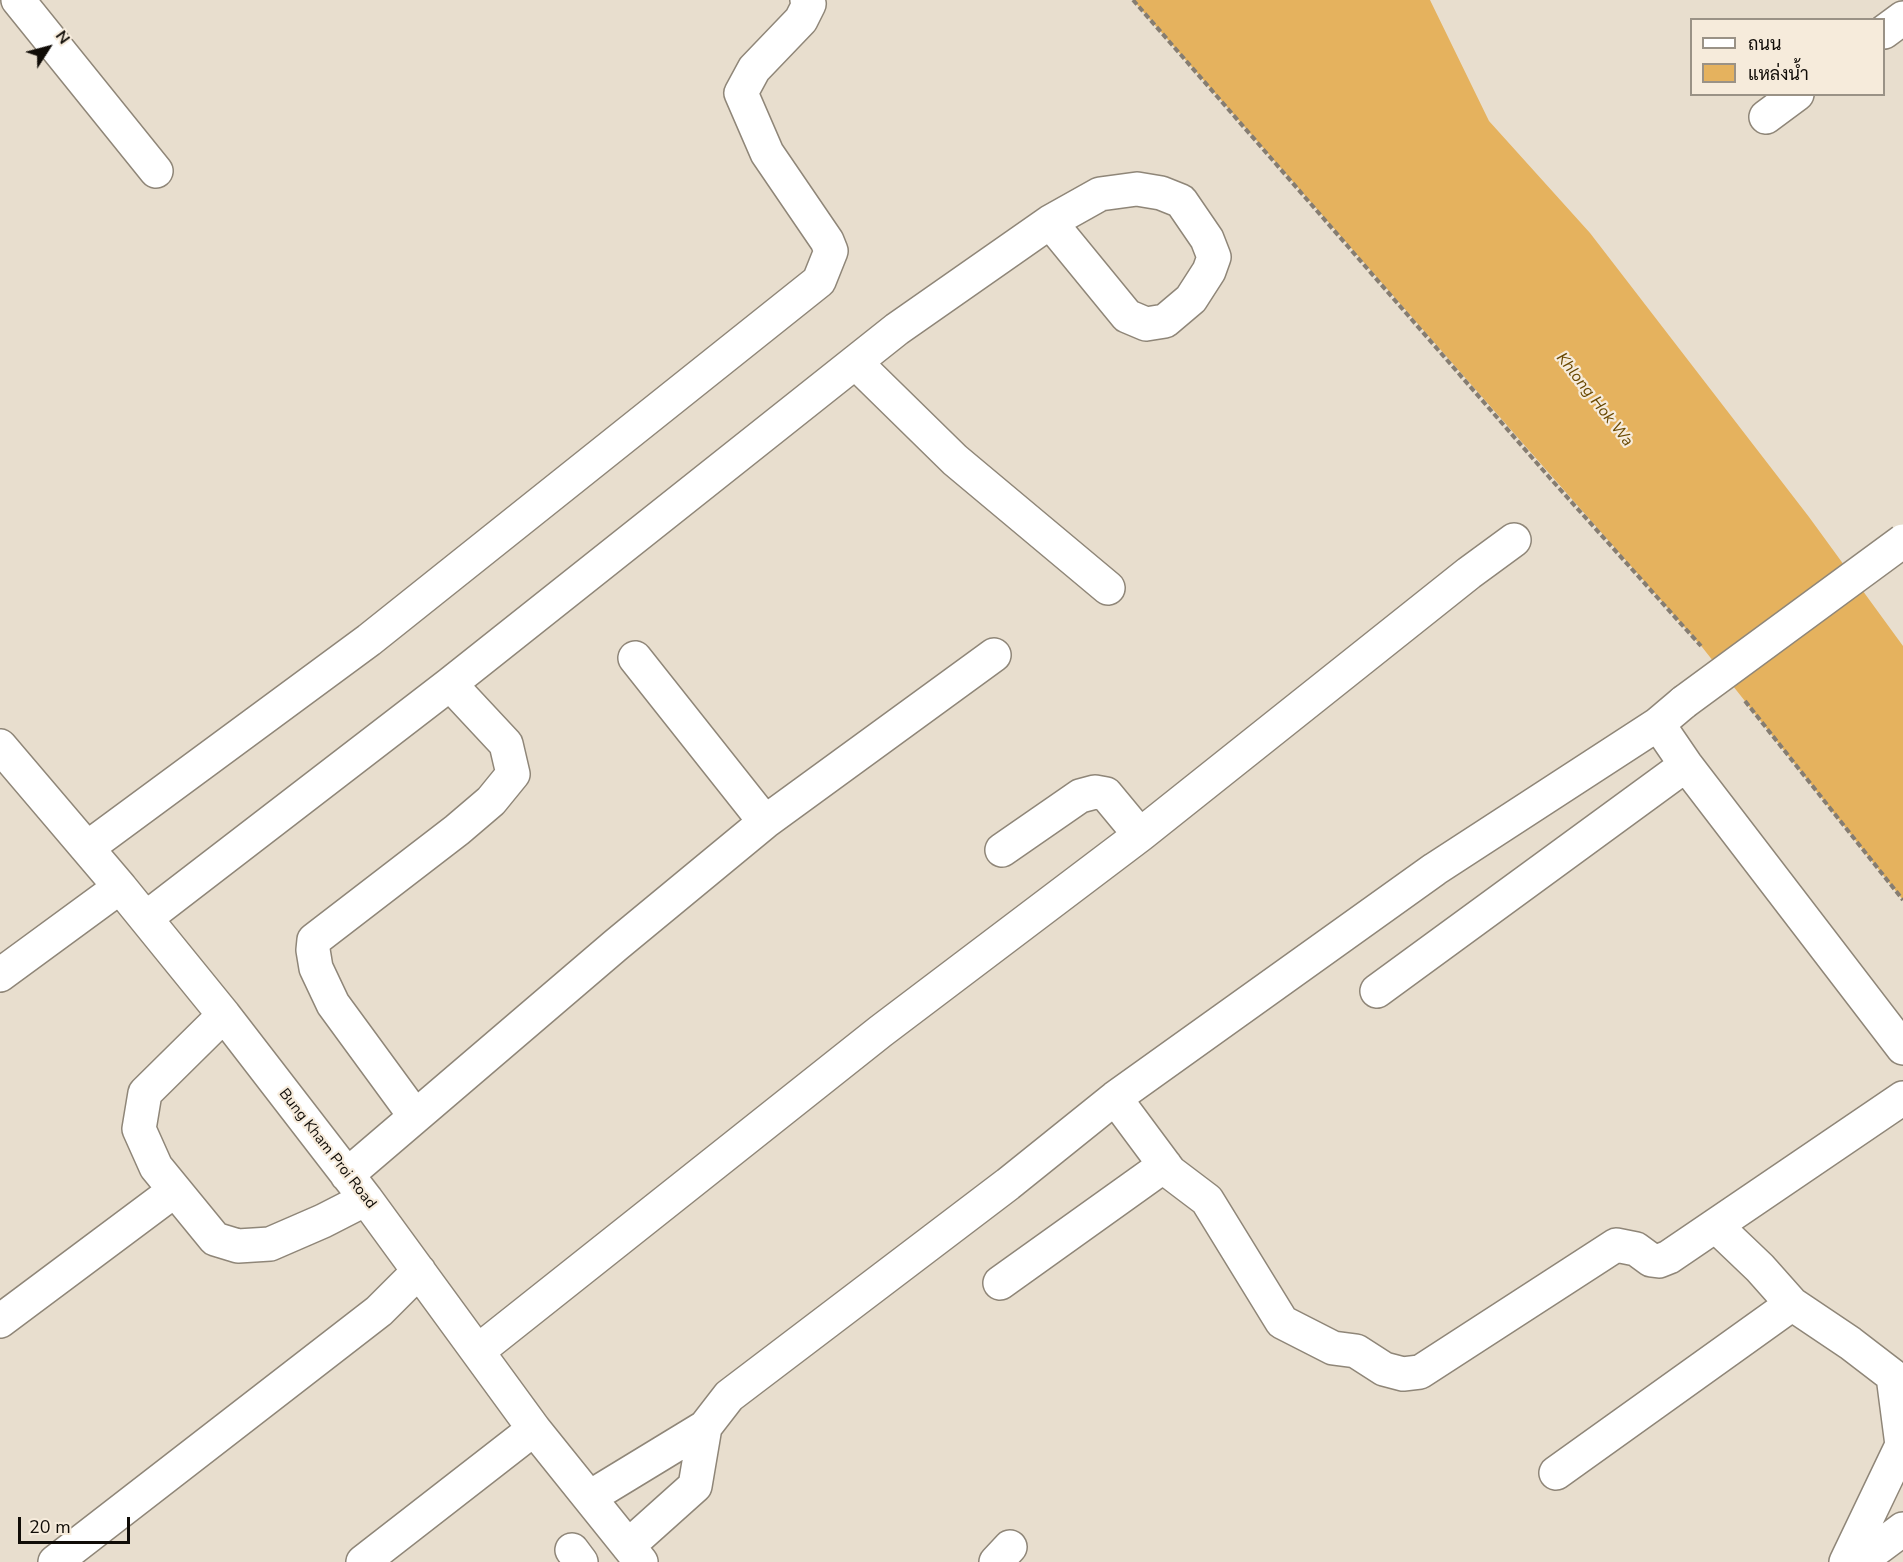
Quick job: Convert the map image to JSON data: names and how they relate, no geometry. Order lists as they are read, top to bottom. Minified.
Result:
{"streets":{"street":["Bung Kham Proi Road"]},"water":["Khlong Hok Wa"],"legend":["ถนน","แหล่งน้ำ"],"scale_bar":"20 m","north":"top right"}
